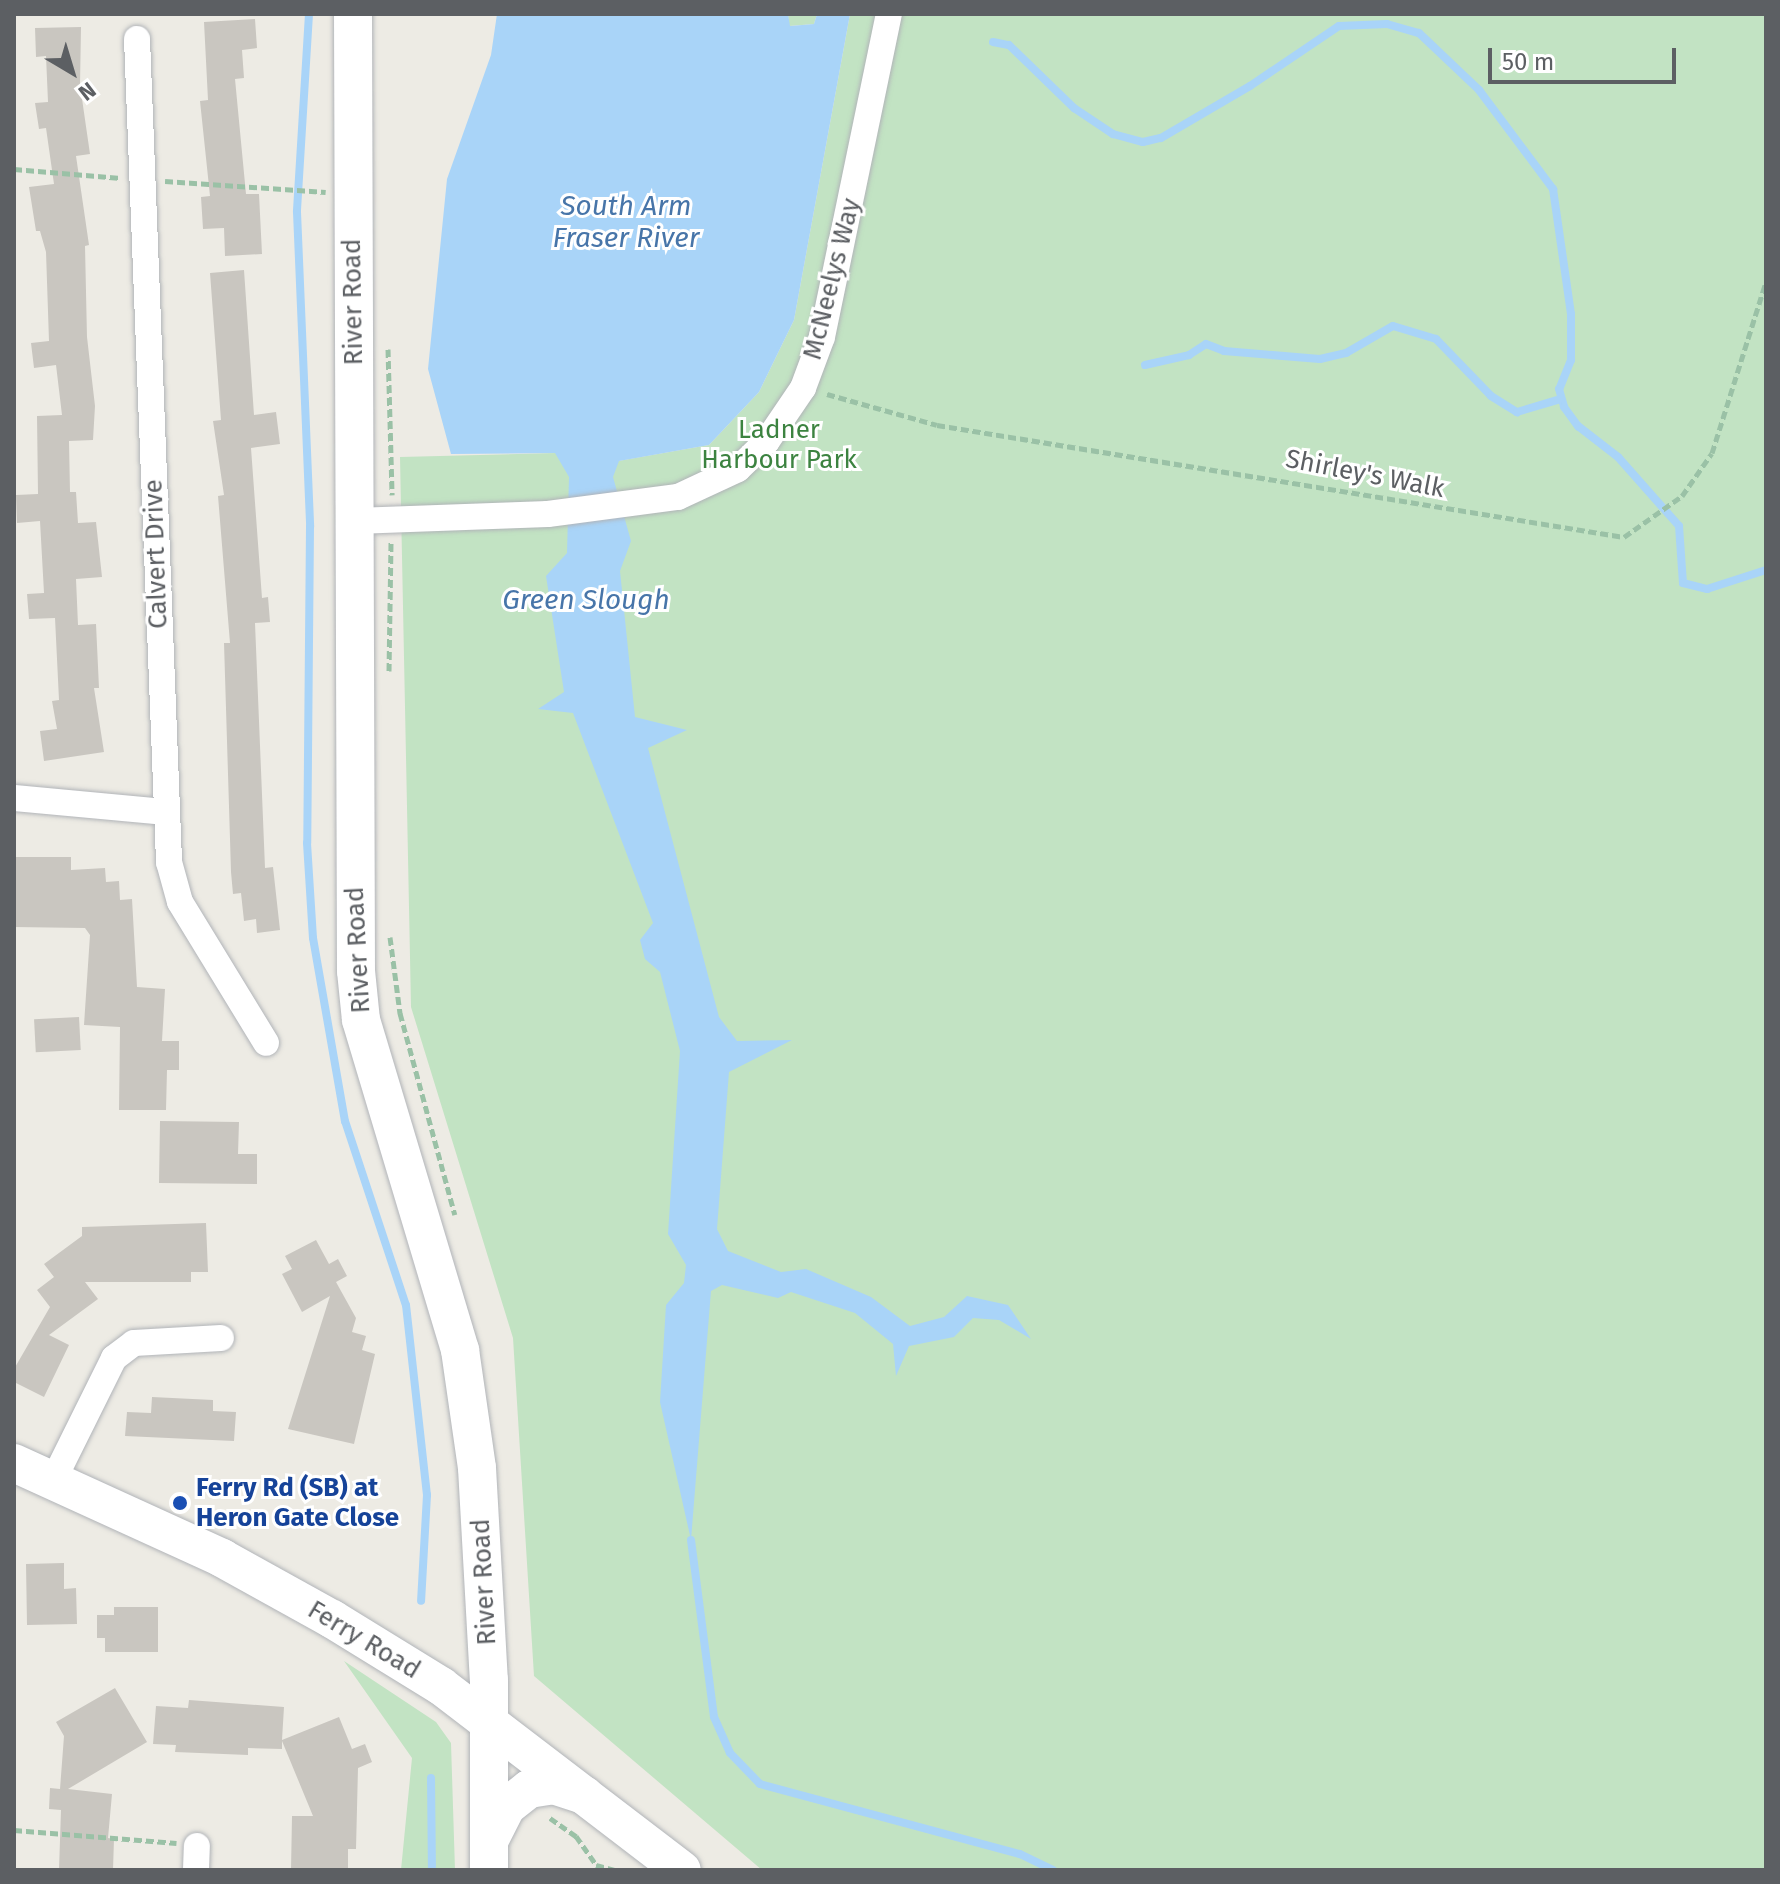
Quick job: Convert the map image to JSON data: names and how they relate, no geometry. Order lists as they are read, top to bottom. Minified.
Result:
{"streets":{"street":["McNeelys Way","River Road","Calvert Drive","Ferry Road"],"path":["Shirley's Walk"]},"crossings":[["McNeelys Way","River Road"],["McNeelys Way","Shirley's Walk"],["River Road","Ferry Road"]],"water":["South Arm Fraser River","Green Slough"],"parks":["Ladner Harbour Park"],"places":["Ferry Rd (SB) at Heron Gate Close"],"scale_bar":"50 m","north":"bottom right"}
